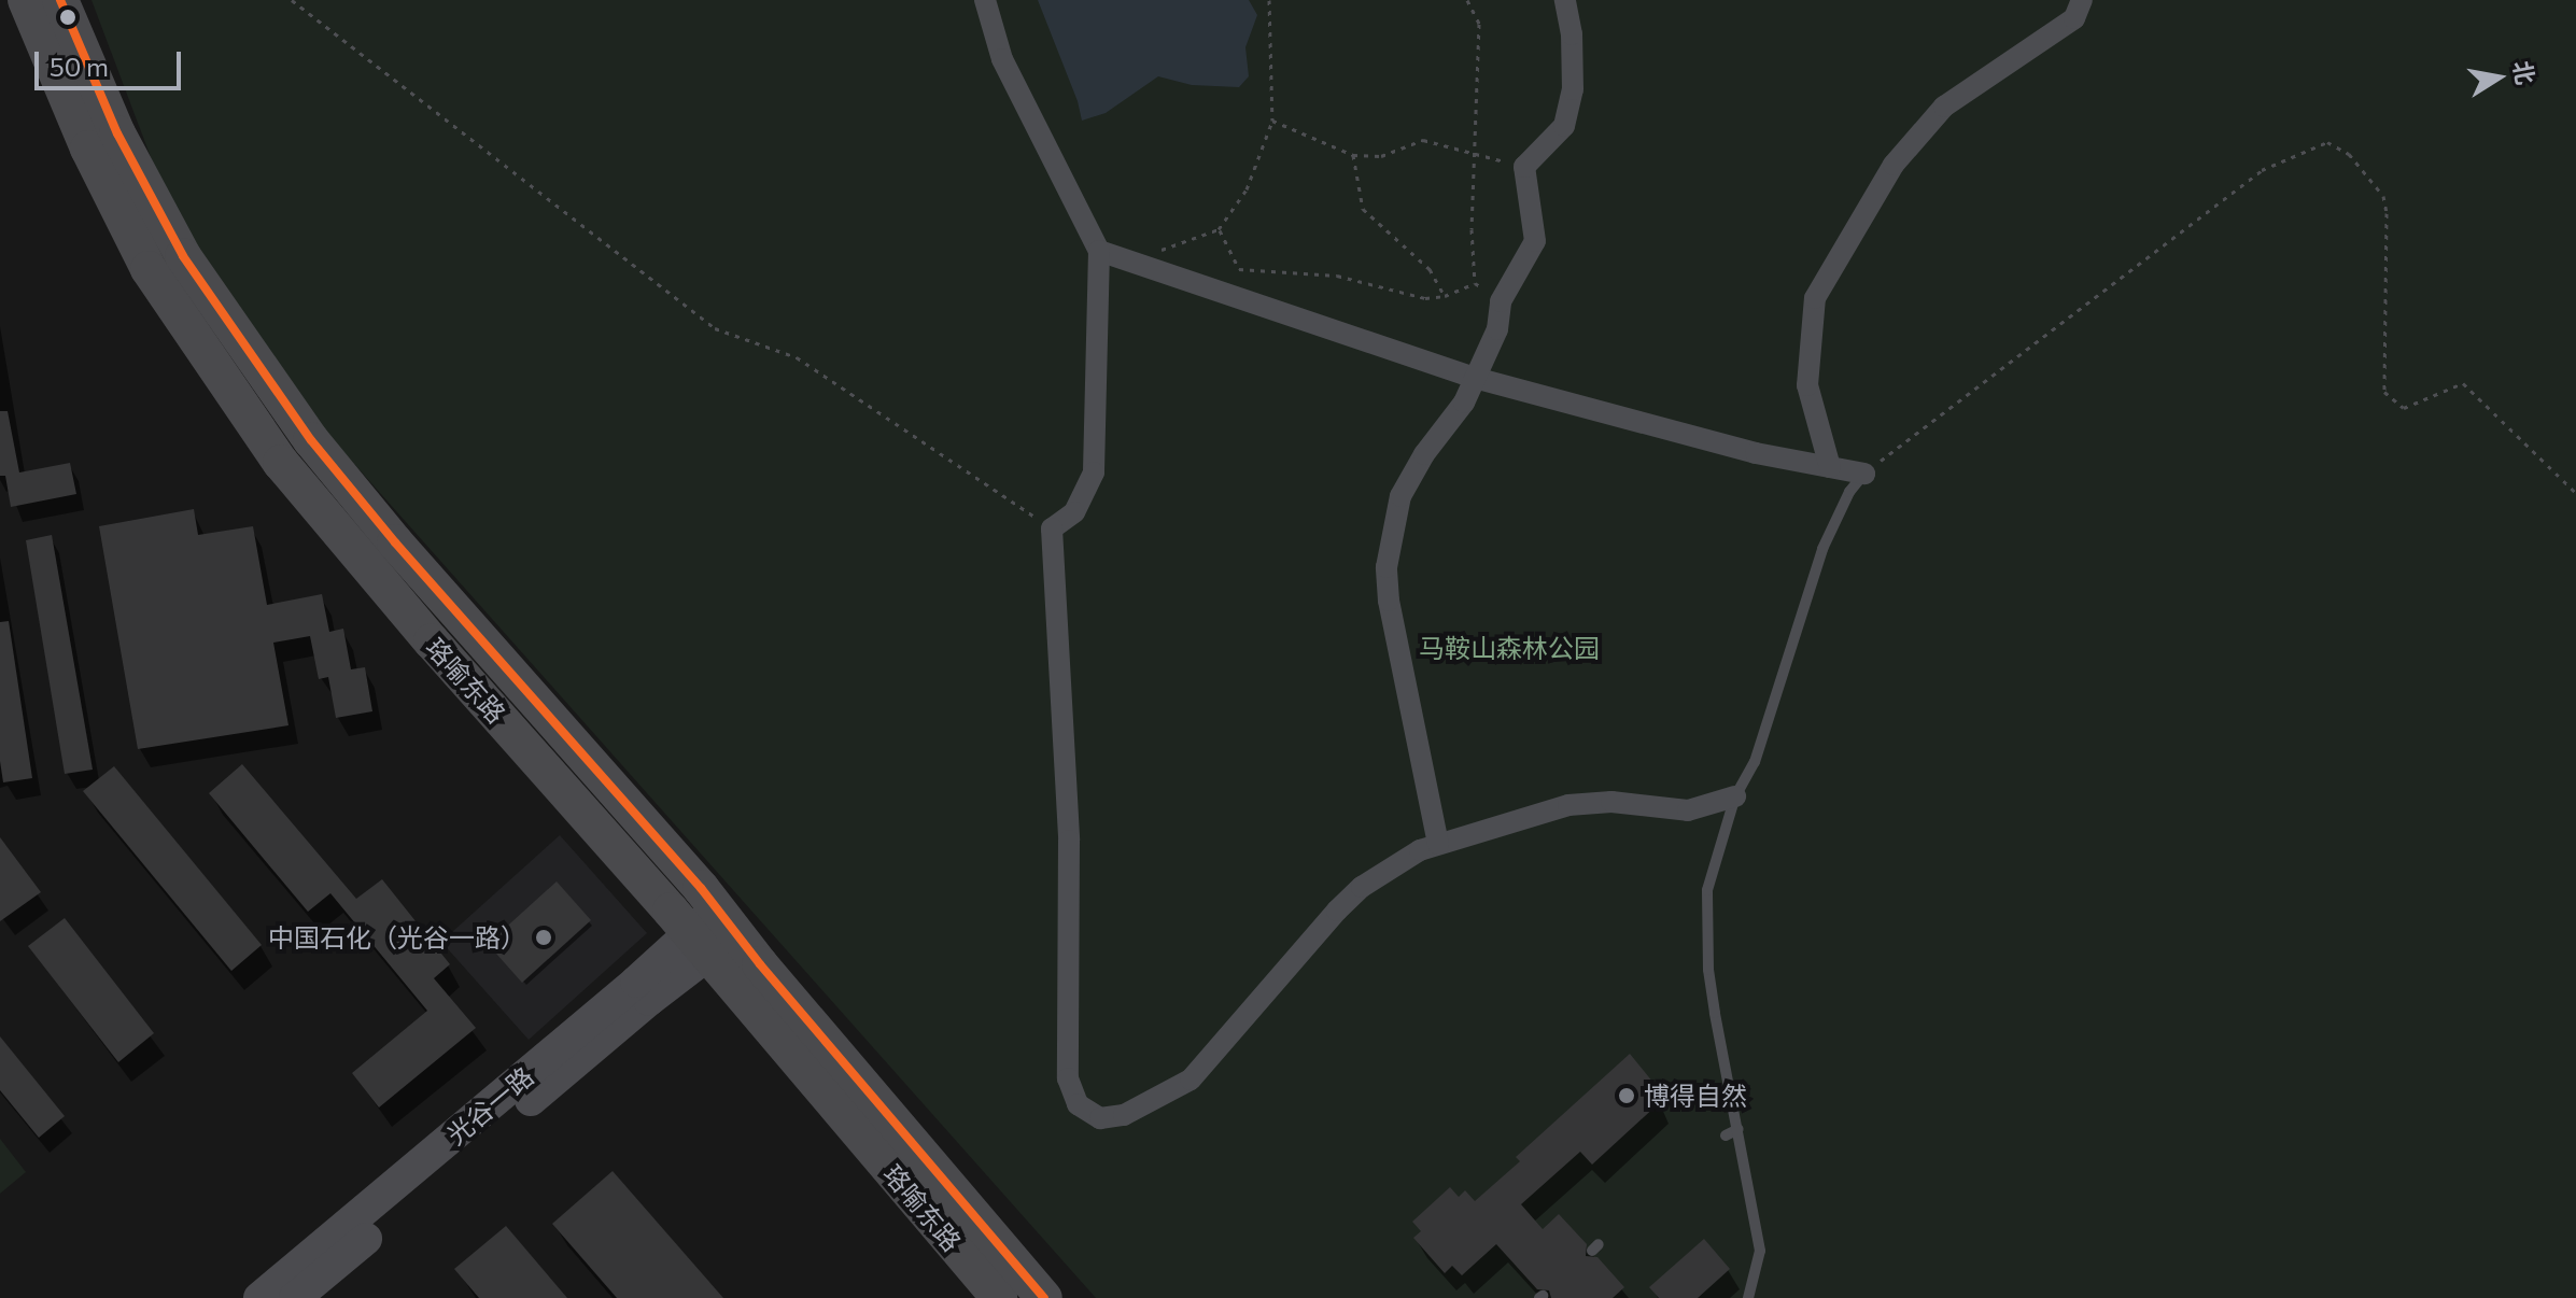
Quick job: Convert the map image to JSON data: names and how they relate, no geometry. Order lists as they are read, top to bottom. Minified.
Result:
{"streets":{"highway":["珞喻东路"],"main road":["光谷一路"]},"crossings":[["珞喻东路","光谷一路"]],"parks":["马鞍山森林公园"],"places":["中国石化（光谷一路）","博得自然"],"scale_bar":"50 m","north":"right"}
